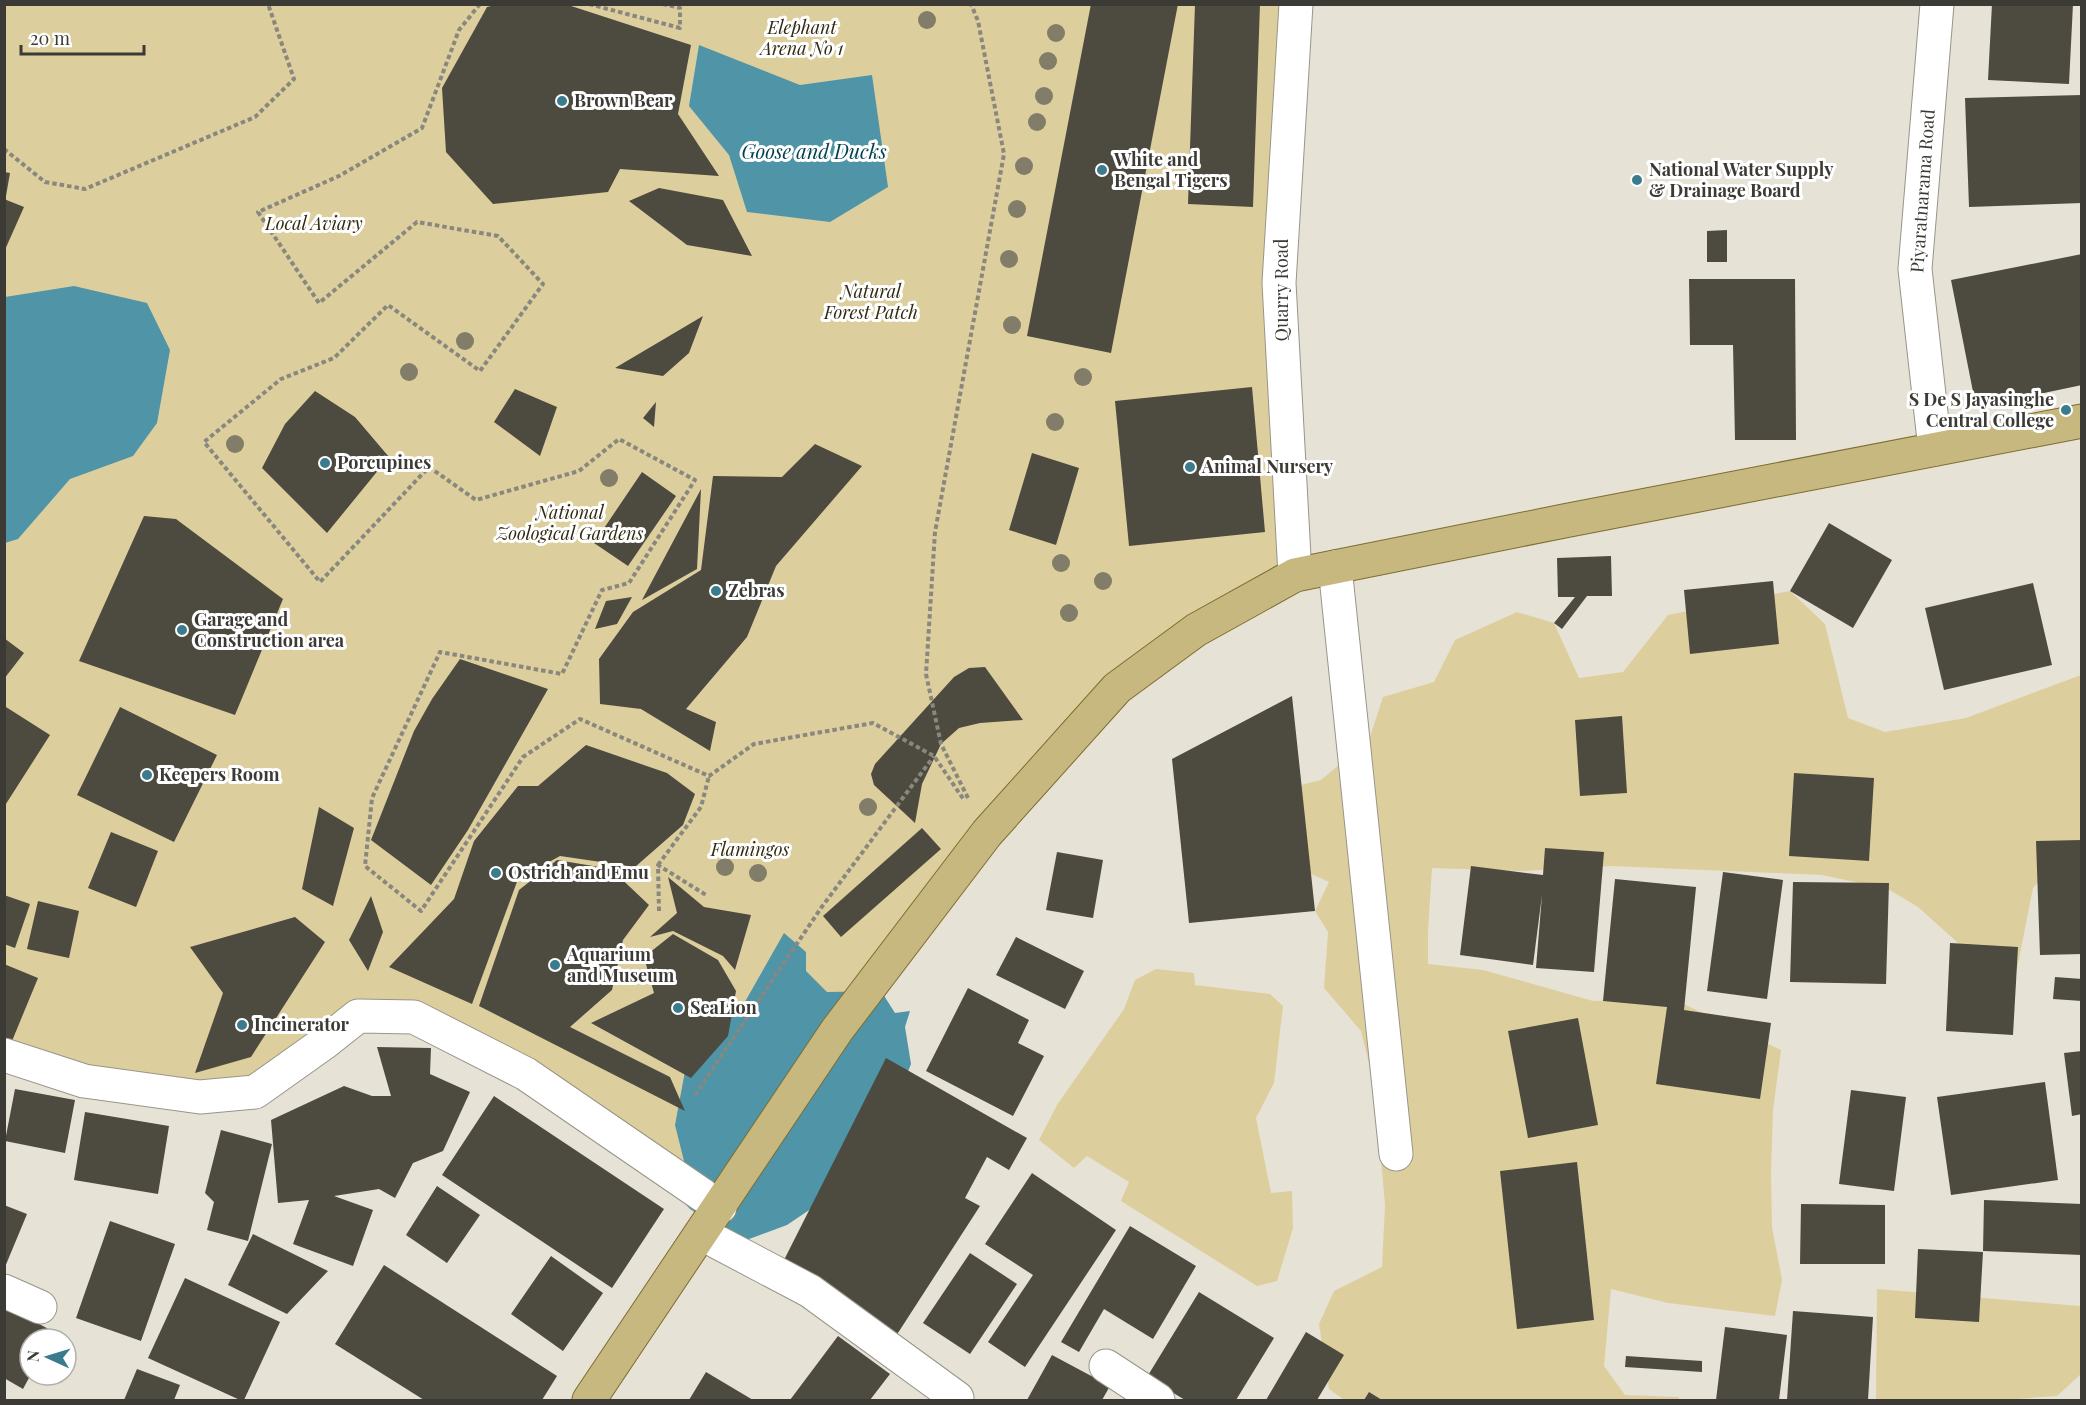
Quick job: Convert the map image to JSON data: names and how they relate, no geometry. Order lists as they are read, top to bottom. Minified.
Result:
{"streets":{"street":["Piyaratnarama Road","Quarry Road"]},"water":["Goose and Ducks"],"parks":["Elephant Arena No 1","Local Aviary","Natural Forest Patch","National Zoological Gardens","Flamingos"],"places":["Brown Bear","White and Bengal Tigers","National Water Supply & Drainage Board","S De S Jayasinghe Central College","Porcupines","Animal Nursery","Zebras","Garage and Construction area","Keepers Room","Ostrich and Emu","Aquarium and Museum","SeaLion","Incinerator"],"scale_bar":"20 m","north":"left"}
